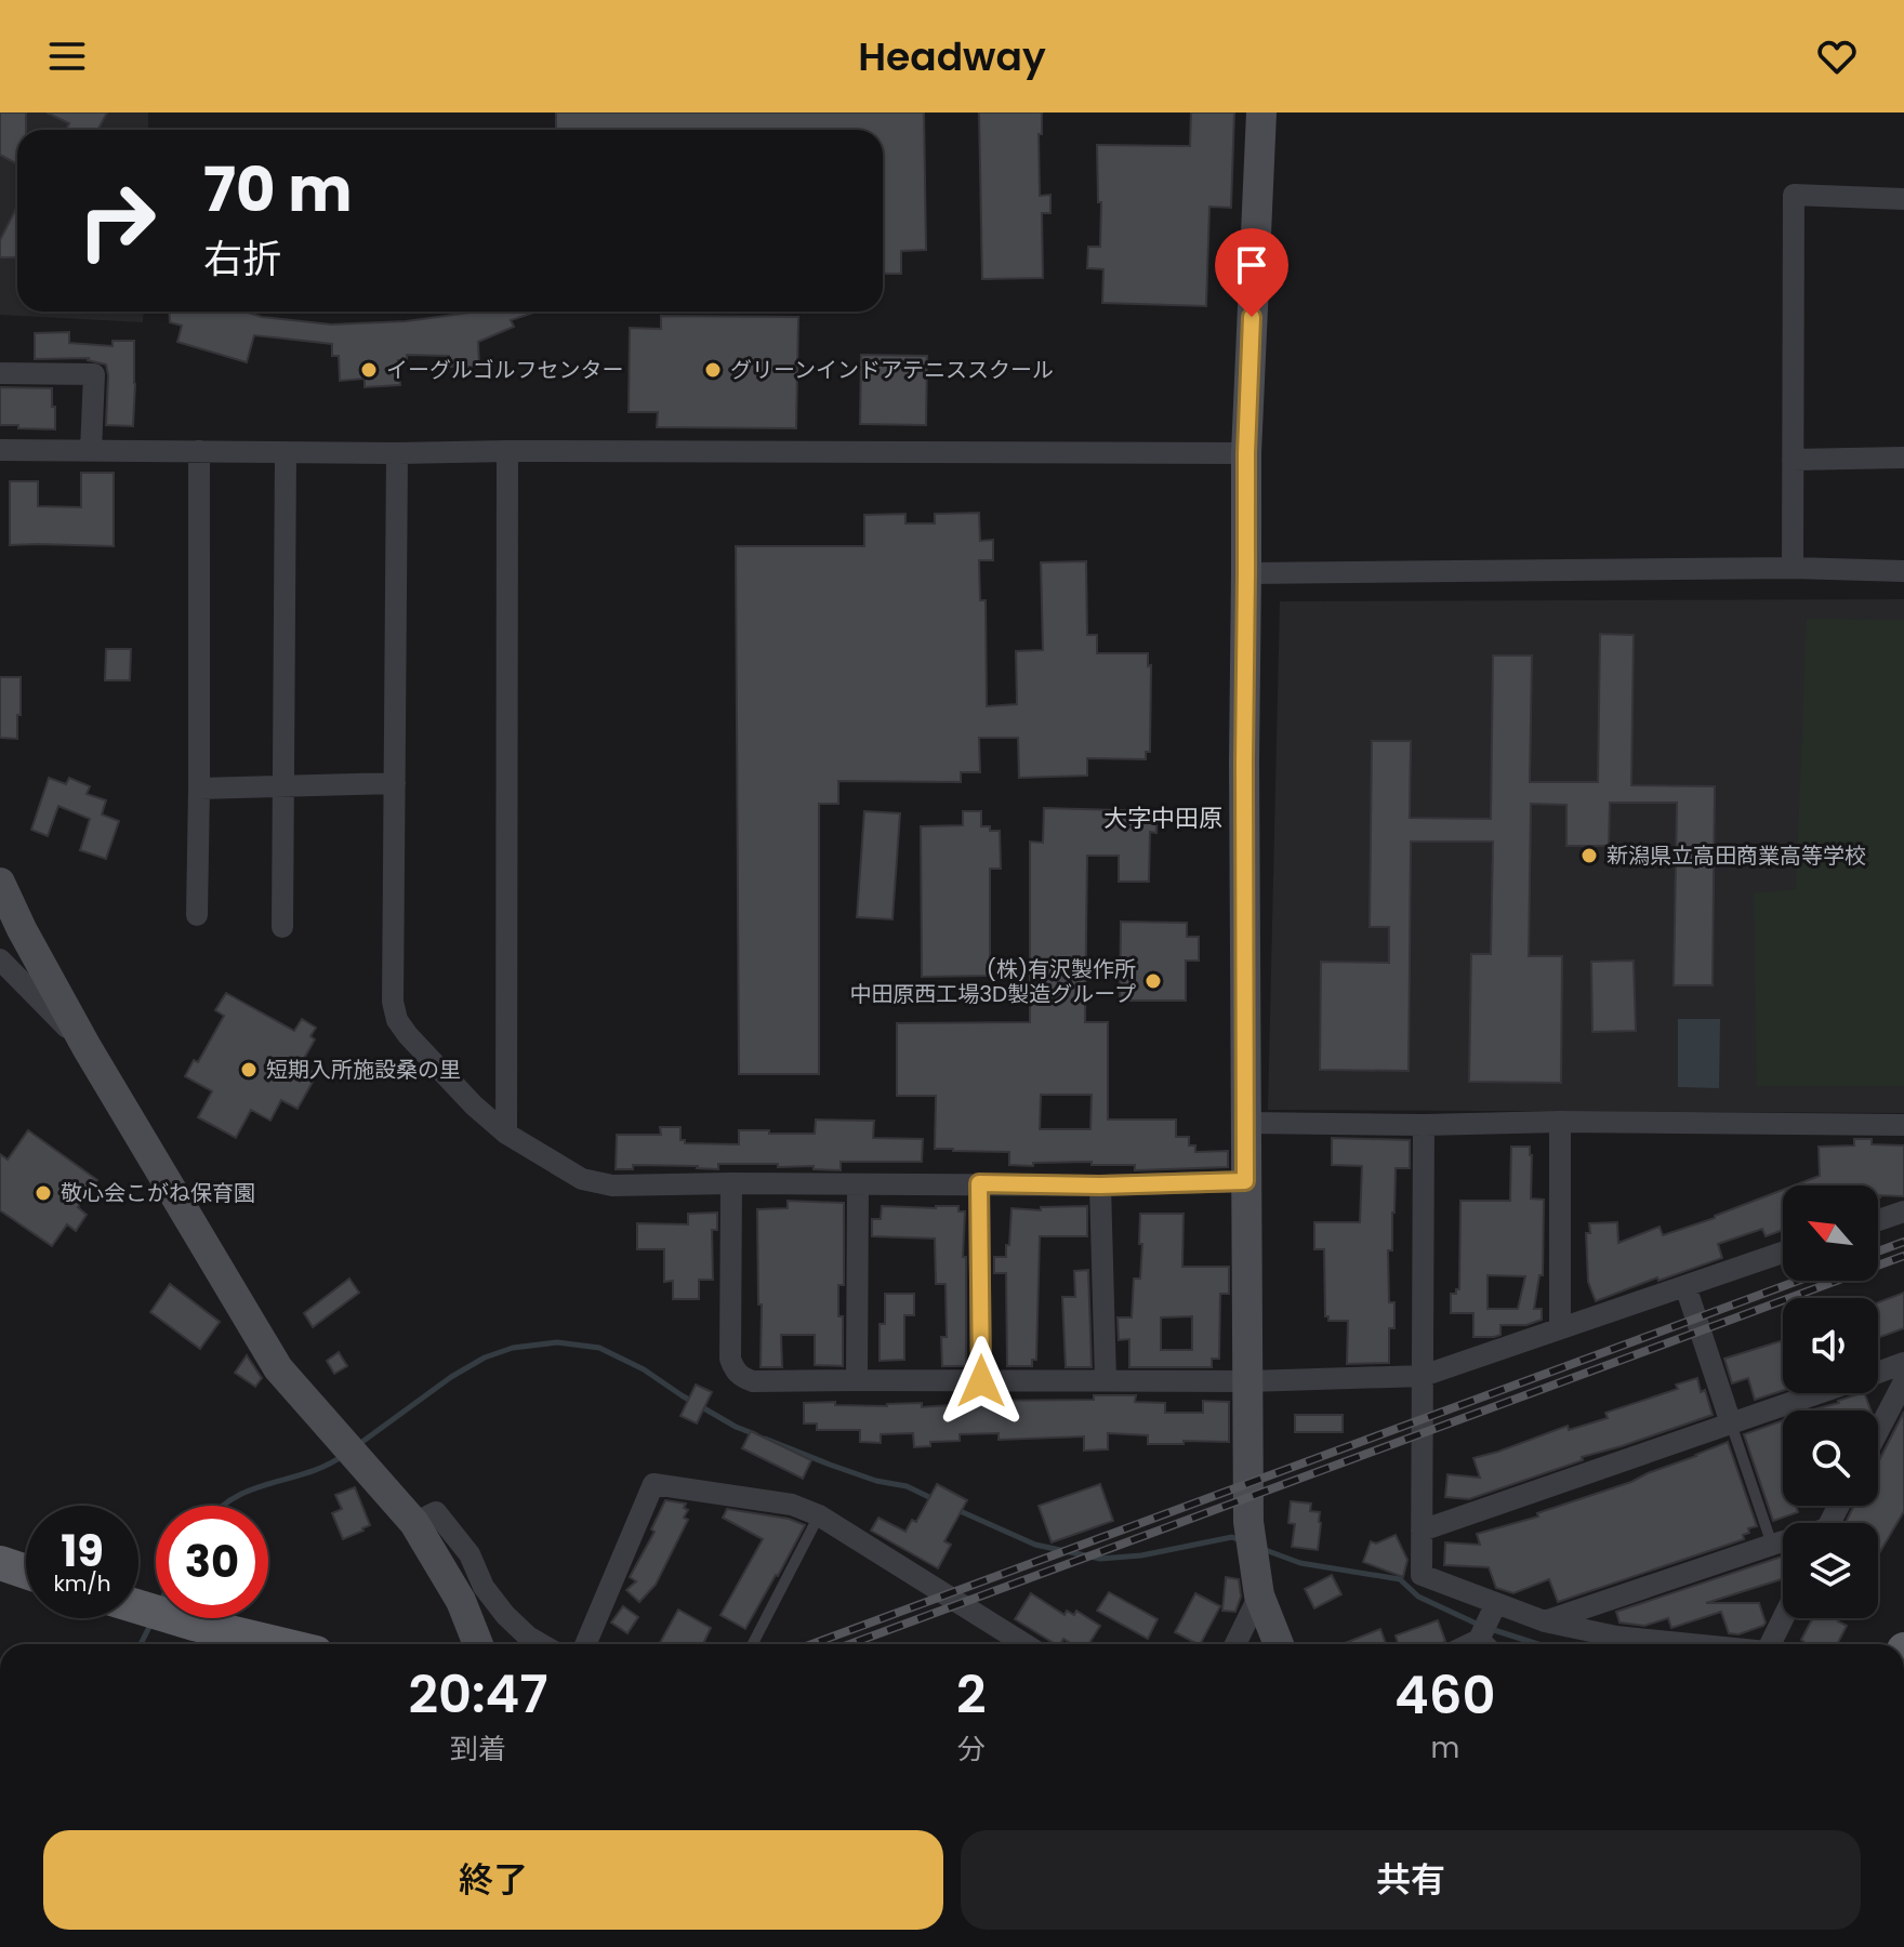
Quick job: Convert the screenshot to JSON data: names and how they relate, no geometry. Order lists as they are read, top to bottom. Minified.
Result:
{"districts":["大字中田原"],"places":["イーグルゴルフセンター","グリーンインドアテニススクール","新潟県立高田商業高等学校","(株)有沢製作所 中田原西工場3D製造グループ","短期入所施設桑の里","敬心会こがね保育園"],"north":"top left","page":{"header":"Headway","turn":["70 m","右折"],"speed":"19 km/h","limit":"30","eta":["20:47","到着","2","分","460","m"],"buttons":["終了","共有"]}}
